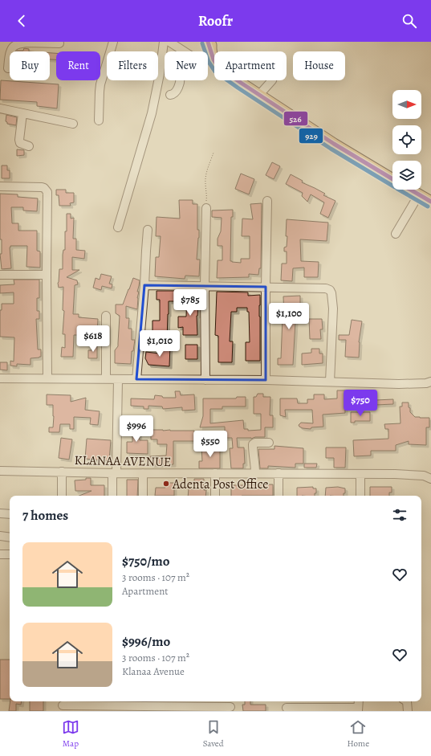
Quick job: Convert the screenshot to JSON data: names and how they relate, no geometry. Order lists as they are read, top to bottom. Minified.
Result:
{"streets":{"street":["KLANAA AVENUE"]},"places":["Adenta Post Office"],"lines":["transit line 526","transit line 929"],"north":"right","page":{"header":"Roofr","chip":["Buy","Rent","Filters","New","Apartment","House"],"price":["$785","$1,100","$618","$1,010","$750","$996","$550"],"heading":"7 homes","list":[{"name":"$750/mo","note":"3 rooms · 107 m² · Apartment"},{"name":"$996/mo","note":"3 rooms · 107 m² · Klanaa Avenue"}],"tabs":["Map","Saved","Home"]}}
